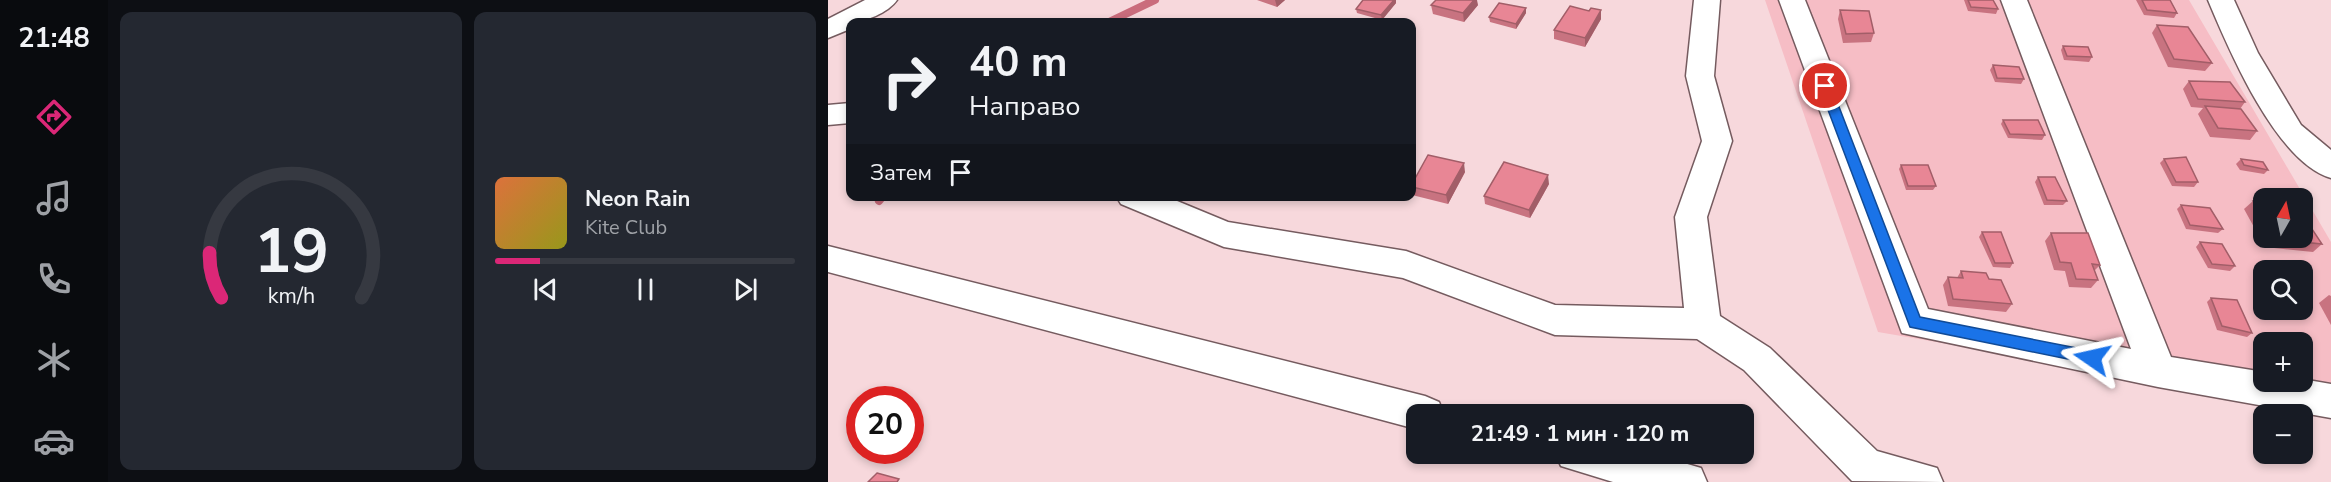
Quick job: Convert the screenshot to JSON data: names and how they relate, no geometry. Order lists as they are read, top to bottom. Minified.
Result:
{"north":"top","page":{"tabs":"21:48","turn":["40 m","Направо"],"then":"Затем","song":["Neon Rain","Kite Club"],"map_buttons":["+","−"],"limit":"20","trip":"21:49 · 1 мин · 120 m","gauge":["19","km/h"]}}
